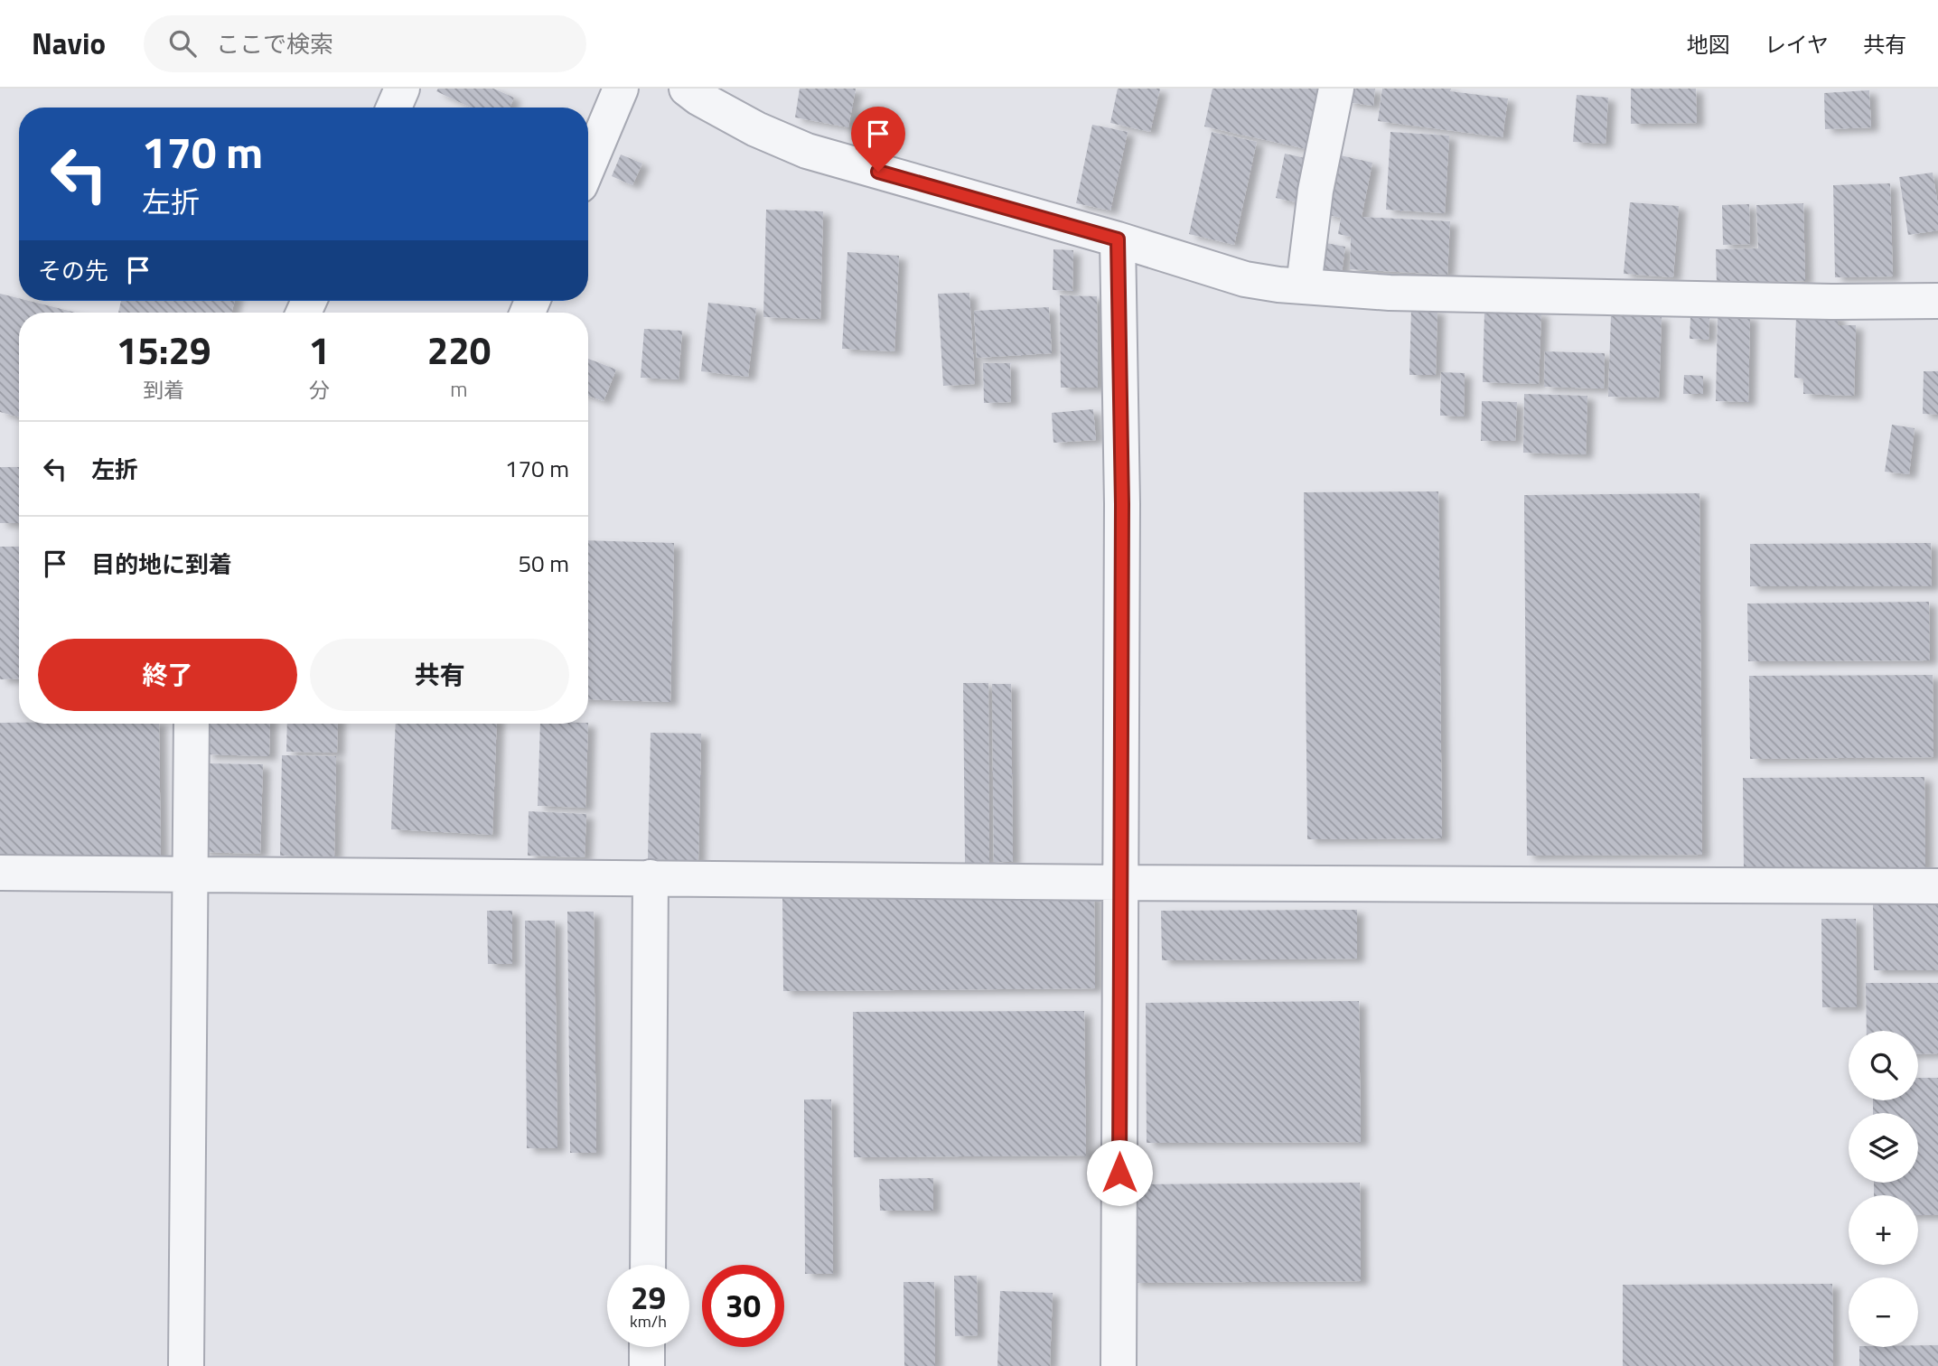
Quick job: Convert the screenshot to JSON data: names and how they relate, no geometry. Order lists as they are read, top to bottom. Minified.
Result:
{"page":{"header":"Navio","search":"ここで検索","nav":["地図","レイヤ","共有"],"turn":["170 m","左折"],"then":"その先","eta":["15:29","到着","1","分","220","m"],"list":[{"name":"左折","value":"170 m"},{"name":"目的地に到着","value":"50 m"}],"buttons":["終了","共有"],"map_buttons":["+","−"],"speed":"29 km/h","limit":"30"}}
